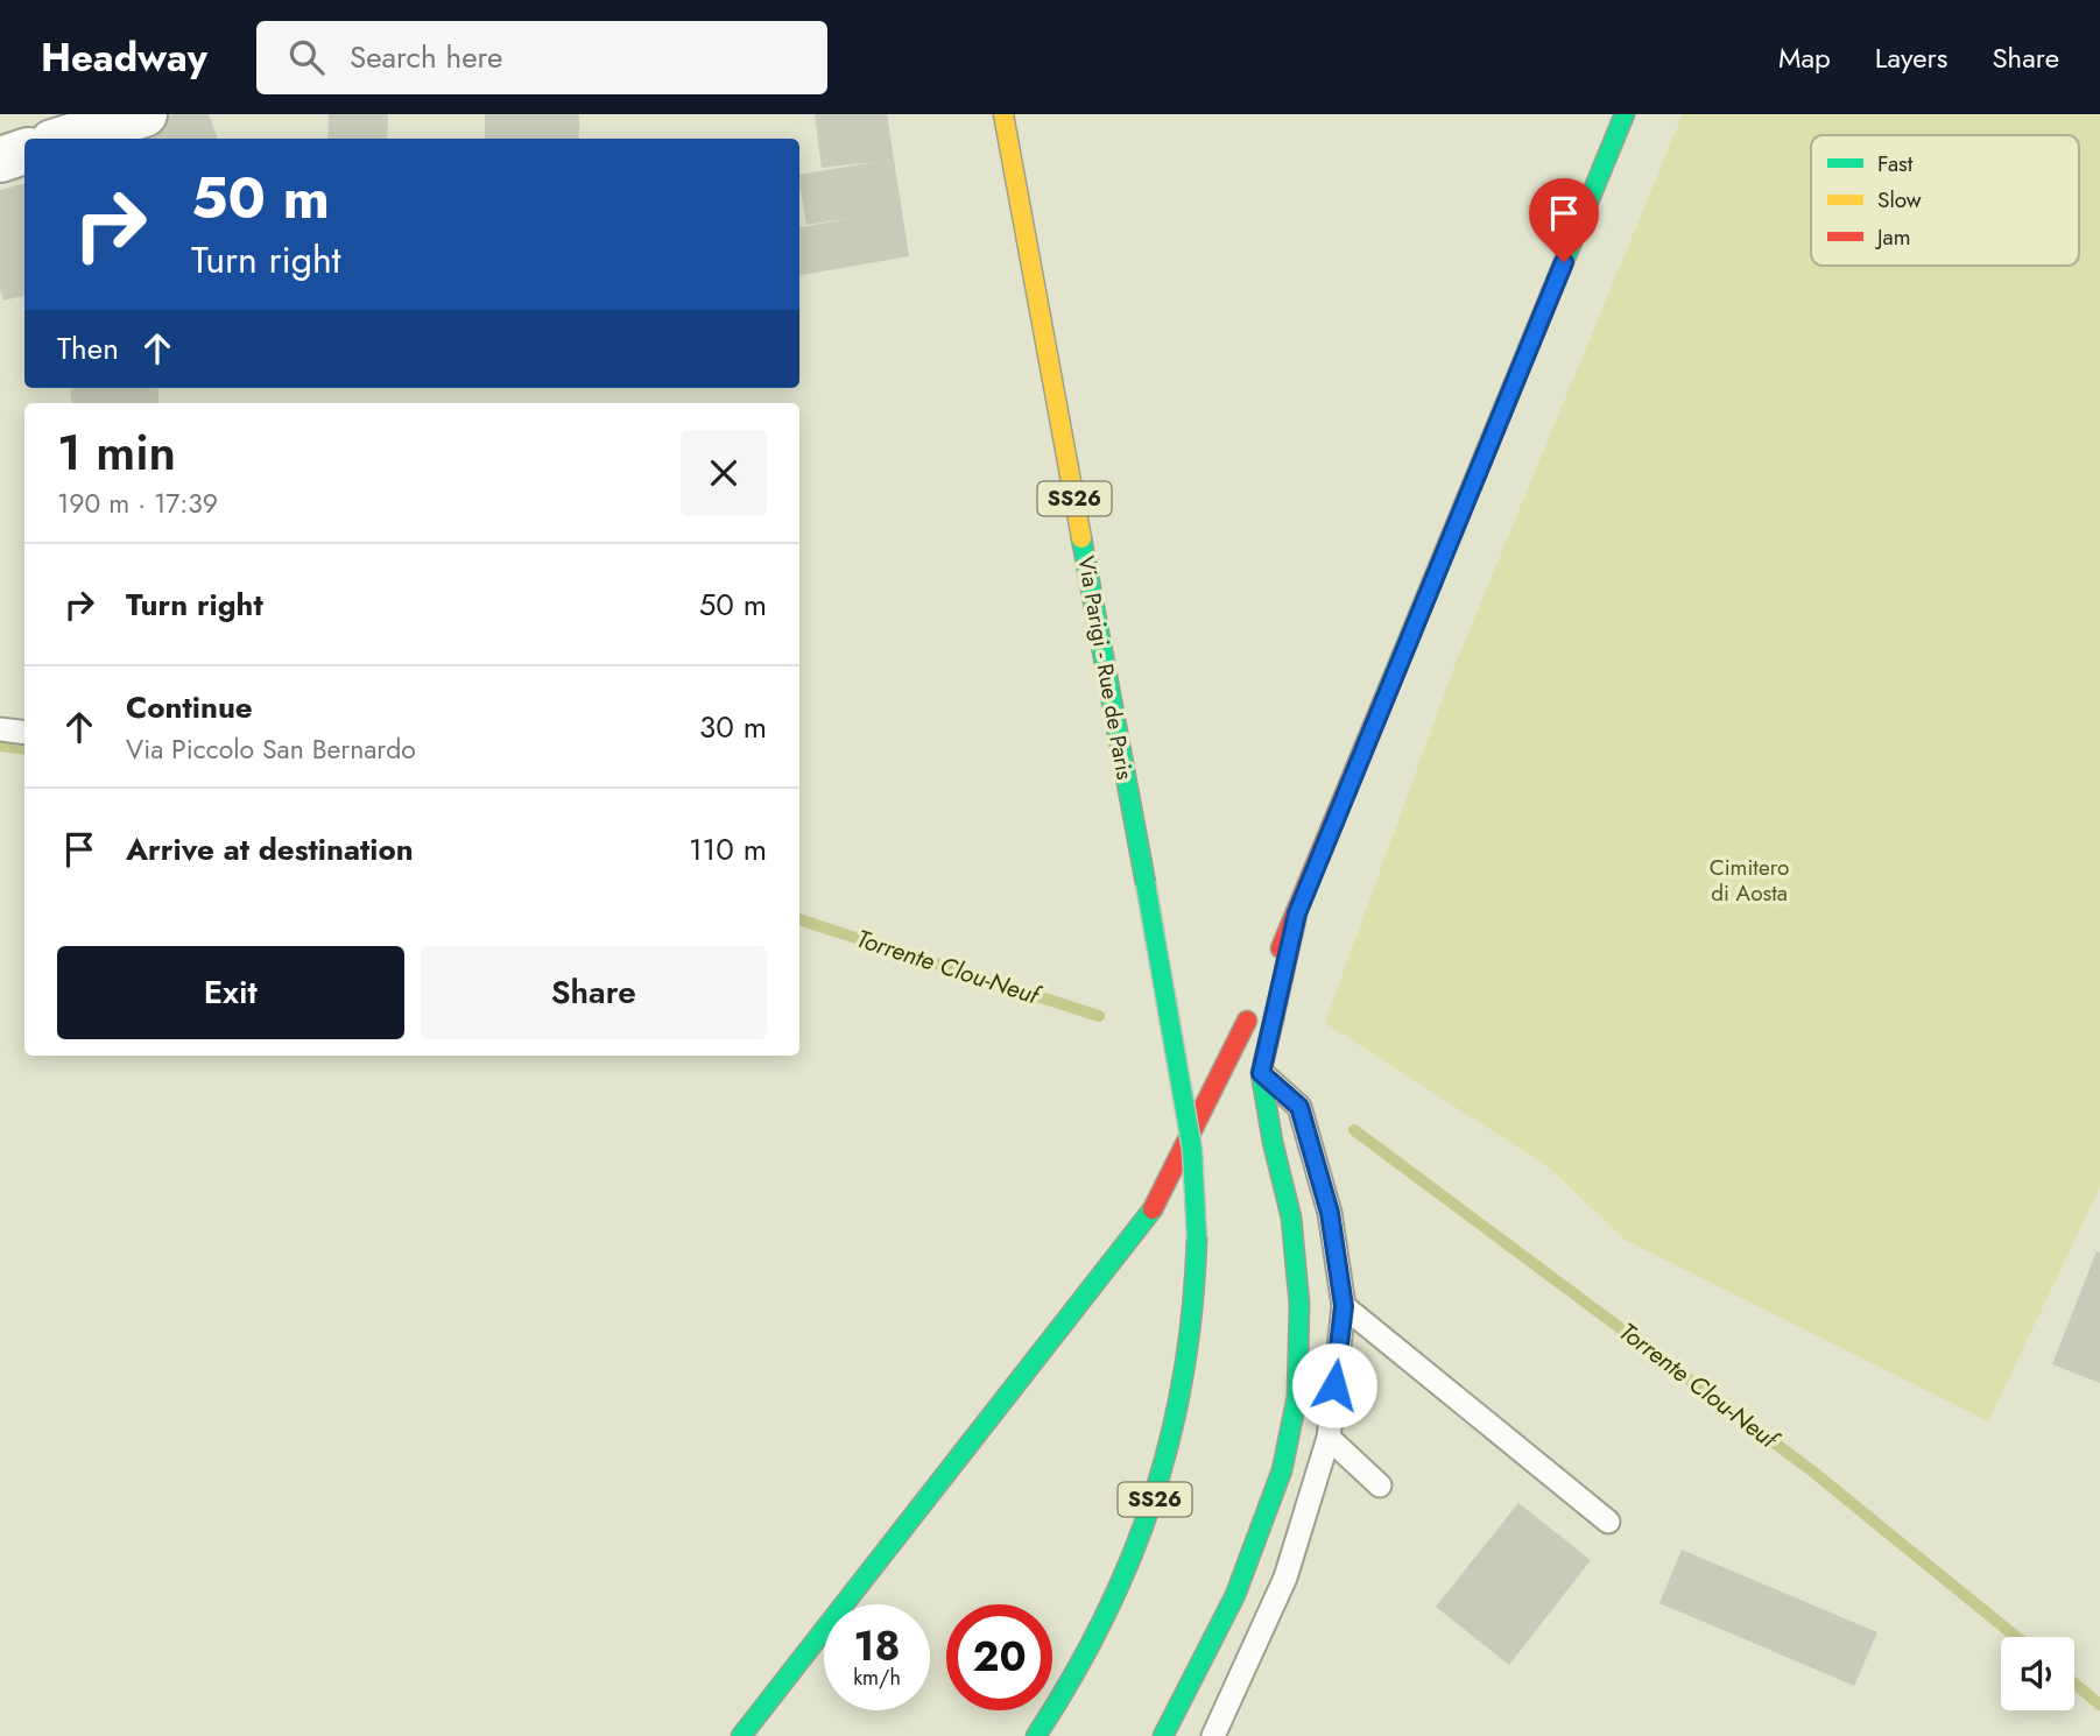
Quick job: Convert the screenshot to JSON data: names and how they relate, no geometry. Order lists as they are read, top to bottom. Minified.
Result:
{"streets":{"main road":["SS26","Via Parigi - Rue de Paris"]},"water":["Torrente Clou-Neuf"],"parks":["Cimitero di Aosta"],"legend":["Fast","Slow","Jam"],"page":{"header":"Headway","search":"Search here","nav":["Map","Layers","Share"],"turn":["50 m","Turn right"],"then":"Then","heading":["1 min","190 m · 17:39"],"list":[{"name":"Turn right","value":"50 m"},{"name":"Continue","note":"Via Piccolo San Bernardo","value":"30 m"},{"name":"Arrive at destination","value":"110 m"}],"buttons":["Exit","Share"],"speed":"18 km/h","limit":"20"}}
